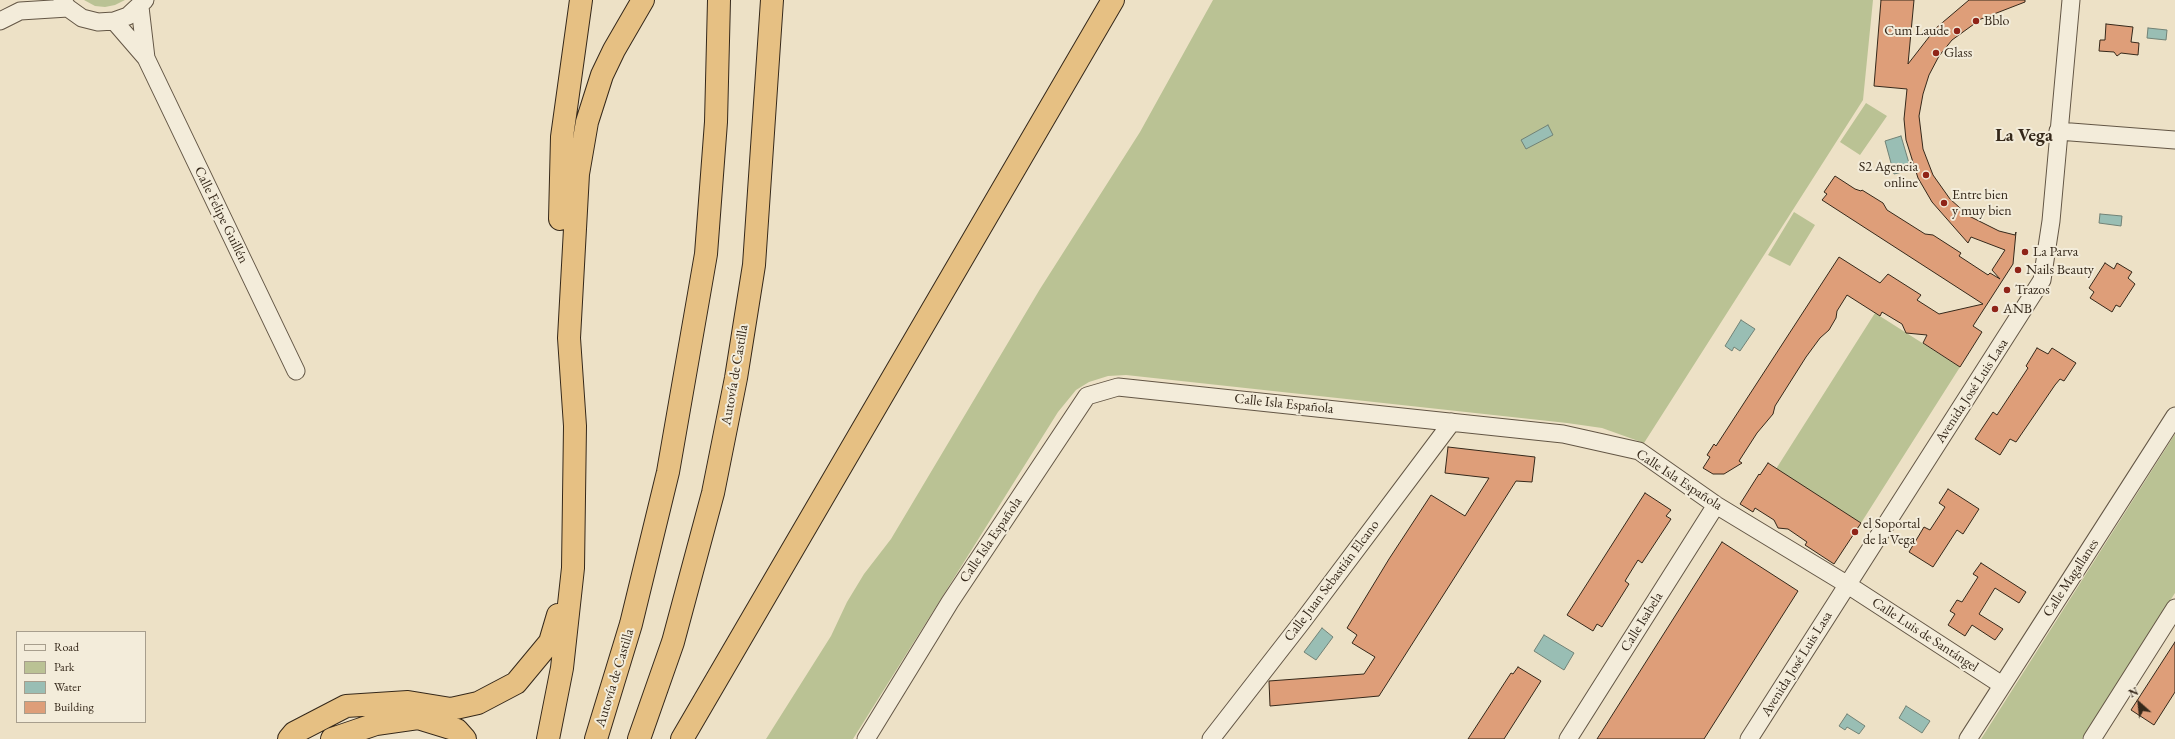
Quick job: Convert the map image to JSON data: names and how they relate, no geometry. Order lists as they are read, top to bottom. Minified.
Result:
{"streets":{"highway":["Autovía de Castilla"],"street":["Calle Felipe Guillén","Avenida José Luis Lasa","Calle Isla Española","Calle Magallanes","Calle Juan Sebastián Elcano","Calle Isabela","Calle Luis de Santángel"]},"crossings":[["Avenida José Luis Lasa","Calle Isla Española"],["Avenida José Luis Lasa","Calle Luis de Santángel"],["Calle Isla Española","Calle Juan Sebastián Elcano"],["Calle Isla Española","Calle Isabela"],["Calle Isla Española","Calle Luis de Santángel"],["Calle Magallanes","Calle Luis de Santángel"]],"districts":["La Vega"],"places":["Bblo","Cum Laude","Glass","S2 Agencia online","Entre bien y muy bien","La Parva","Nails Beauty","Trazos","ANB","el Soportal de la Vega"],"legend":["Road","Park","Water","Building"],"north":"top left"}
